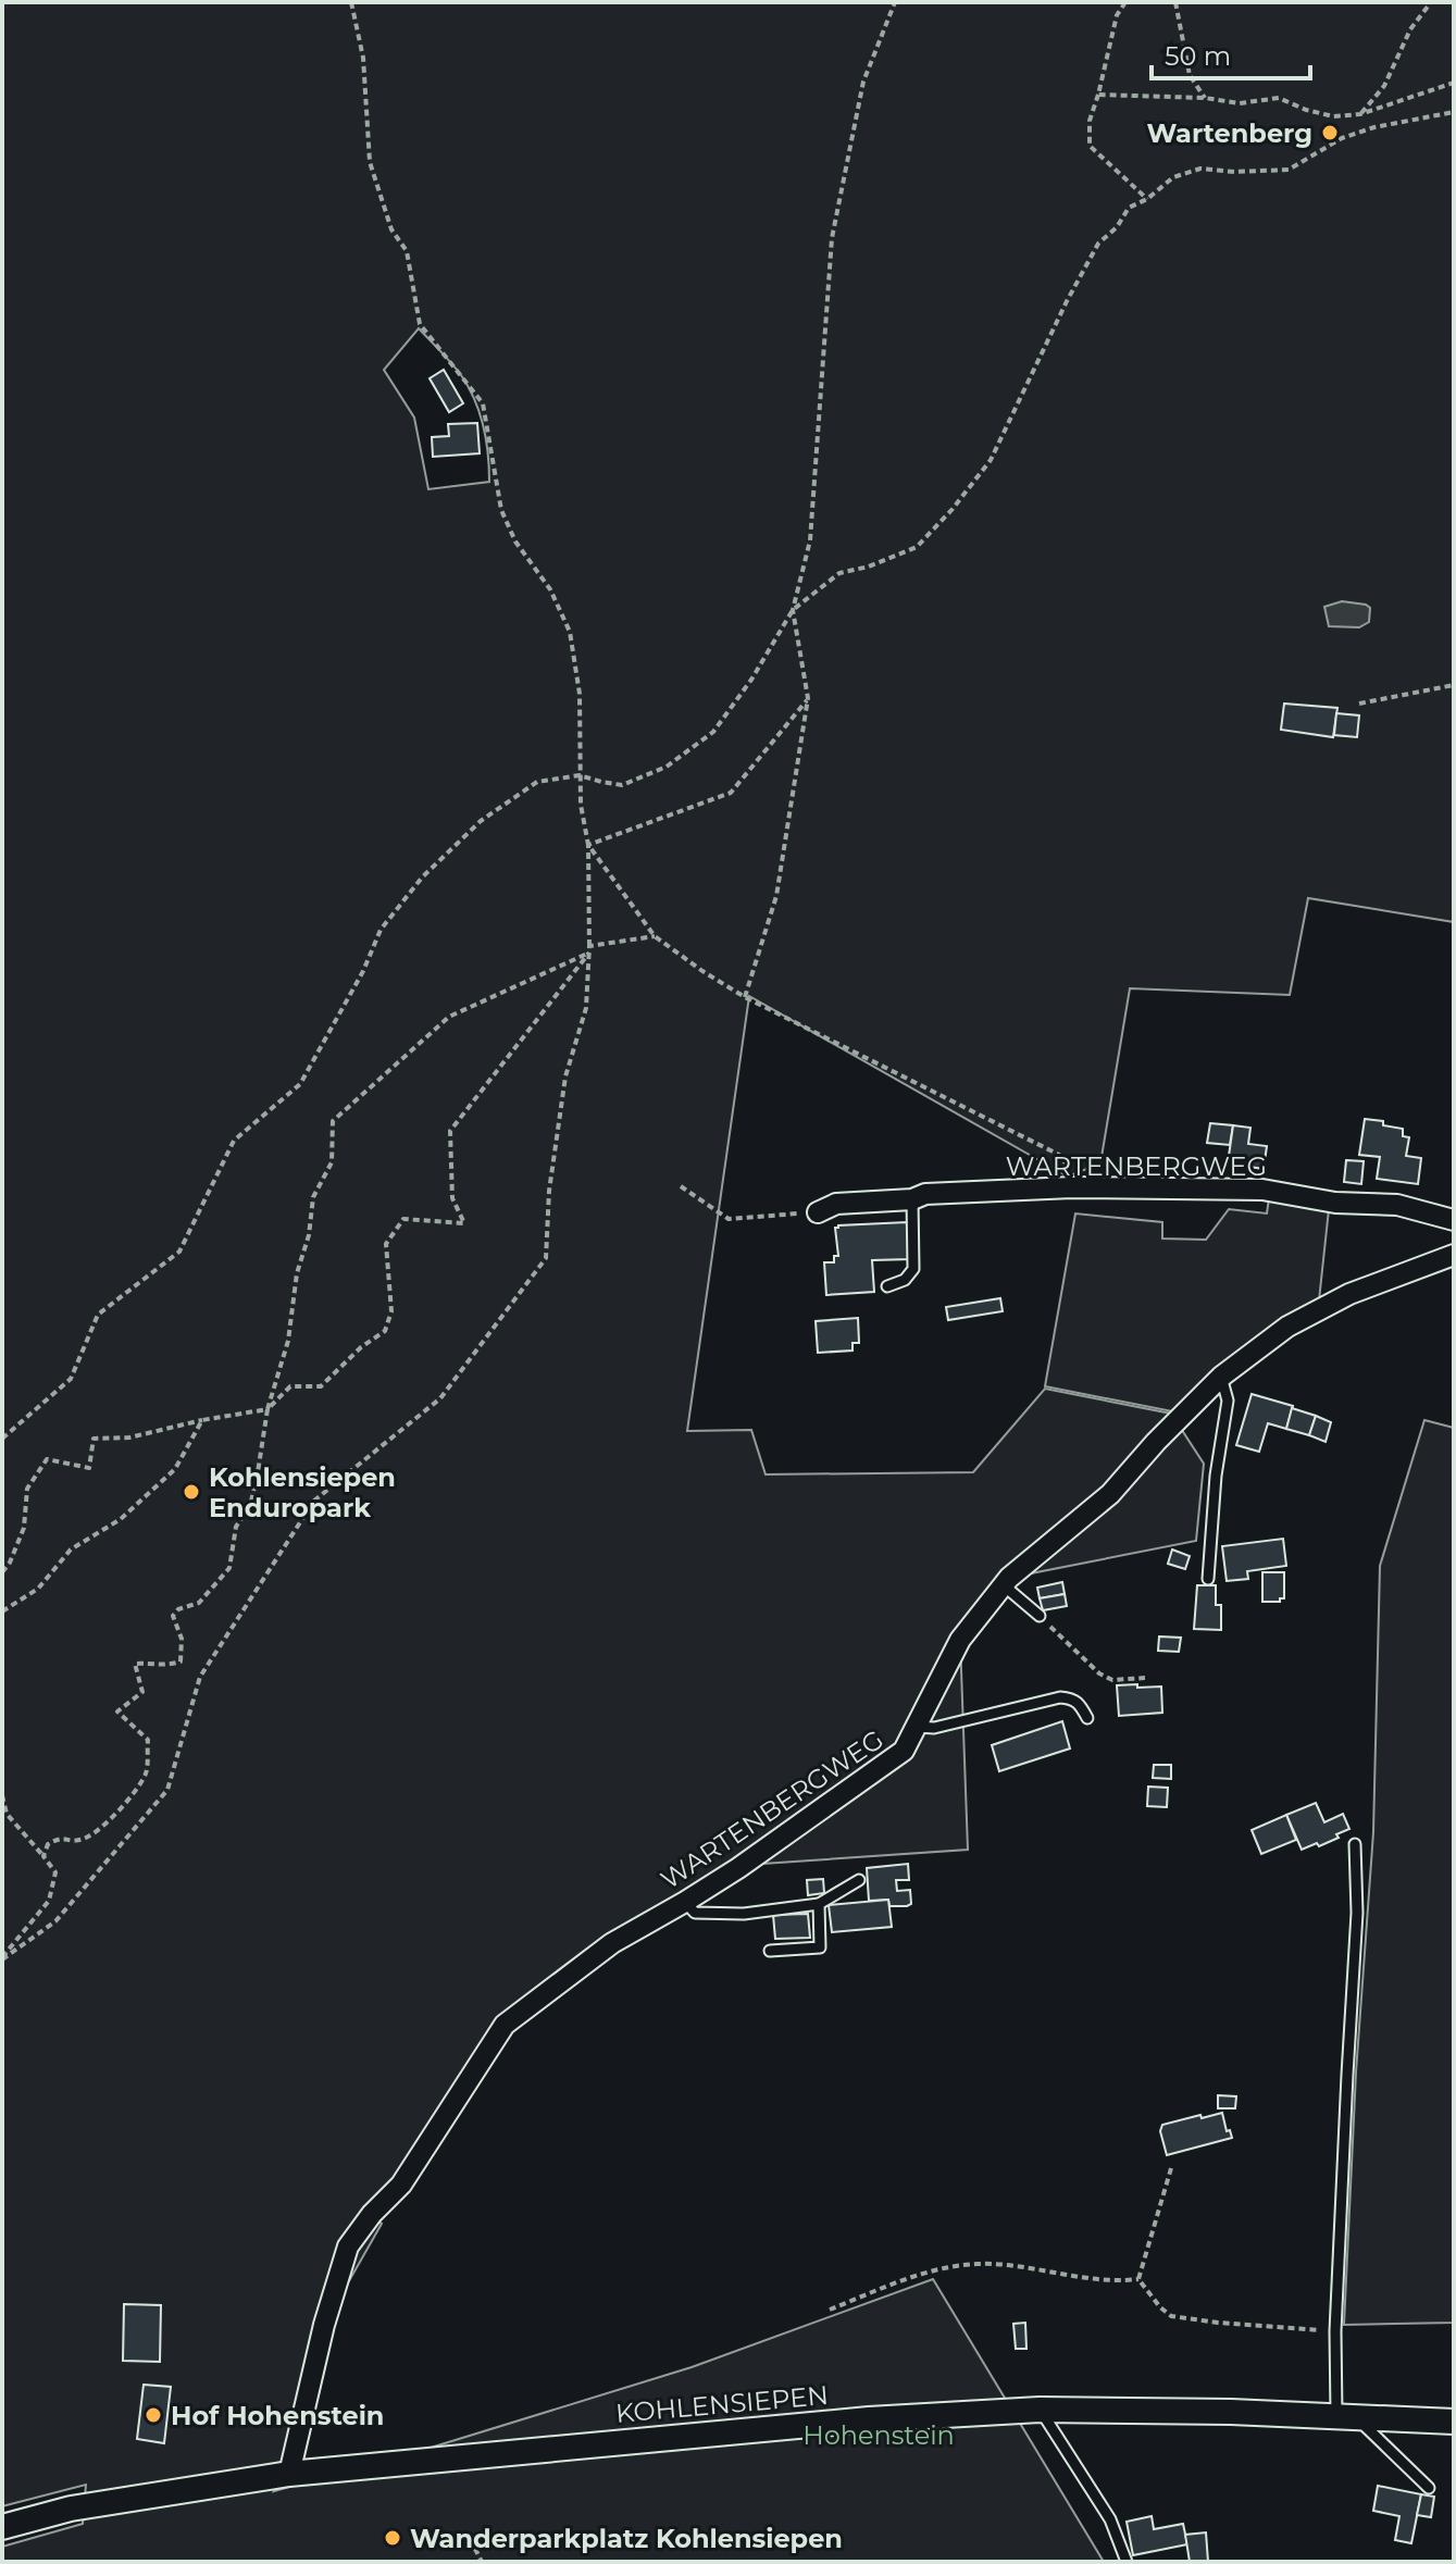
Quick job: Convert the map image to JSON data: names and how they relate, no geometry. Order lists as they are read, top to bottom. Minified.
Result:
{"streets":{"street":["WARTENBERGWEG","KOHLENSIEPEN"]},"crossings":[["WARTENBERGWEG","KOHLENSIEPEN"]],"parks":["Hohenstein"],"places":["Wartenberg","Kohlensiepen Enduropark","Hof Hohenstein","Wanderparkplatz Kohlensiepen"],"scale_bar":"50 m"}
